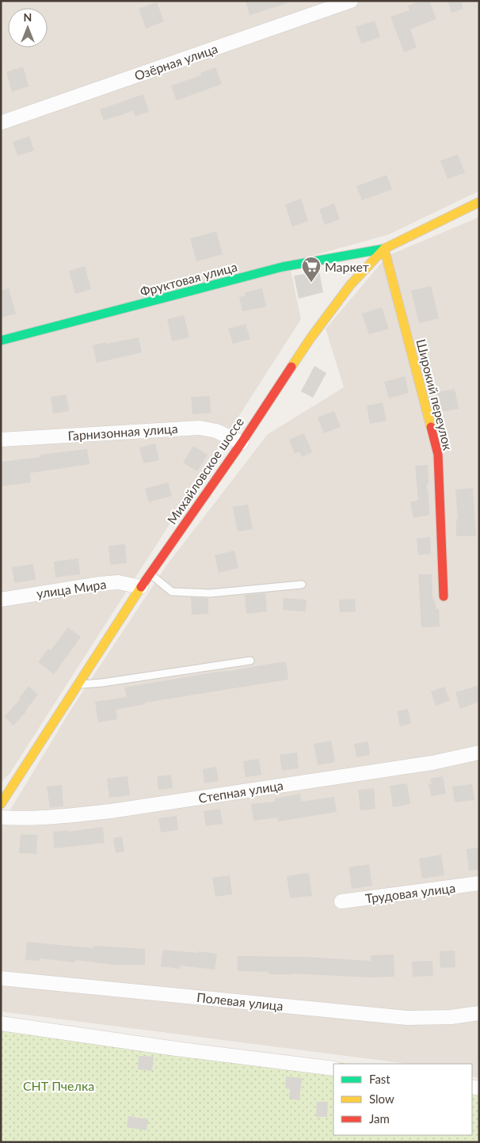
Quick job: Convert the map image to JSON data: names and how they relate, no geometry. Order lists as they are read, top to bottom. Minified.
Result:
{"streets":{"main road":["Фруктовая улица","Широкий переулок","Михайловское шоссе"],"street":["Озёрная улица","Гарнизонная улица","улица Мира","Степная улица","Трудовая улица","Полевая улица"]},"crossings":[["Фруктовая улица","Широкий переулок"],["Фруктовая улица","Михайловское шоссе"],["Широкий переулок","Михайловское шоссе"],["Гарнизонная улица","Михайловское шоссе"],["Михайловское шоссе","улица Мира"]],"parks":["СНТ Пчелка"],"places":{"supermarket":["Маркет"]},"legend":["Fast","Slow","Jam"],"north":"top"}
